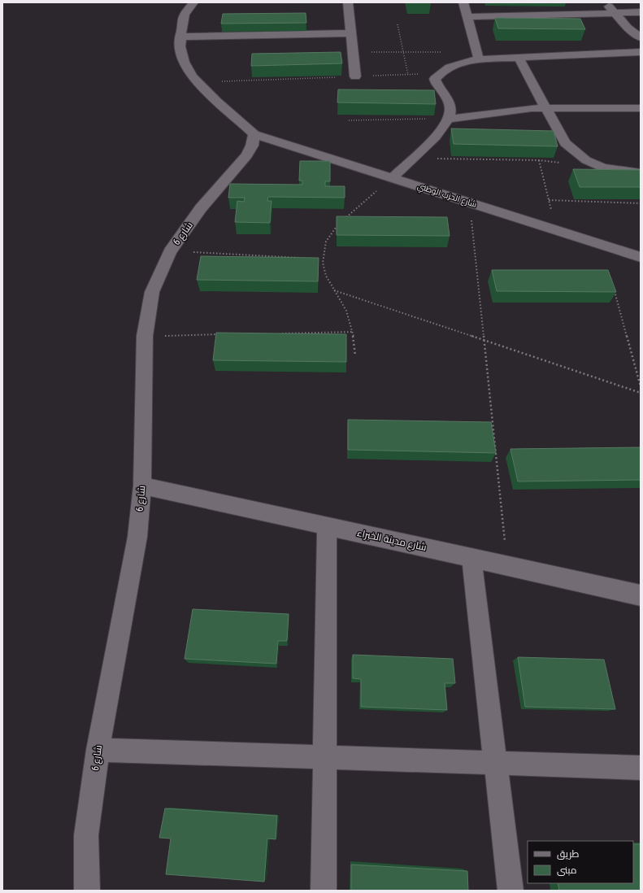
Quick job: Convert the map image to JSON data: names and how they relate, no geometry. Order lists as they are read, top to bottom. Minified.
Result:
{"streets":{"street":["شارع الحزب الوطني","شارع 6","شارع مدينة الخبراء"]},"crossings":[["شارع الحزب الوطني","شارع 6"],["شارع 6","شارع مدينة الخبراء"]],"legend":["طريق","مبنى"]}
